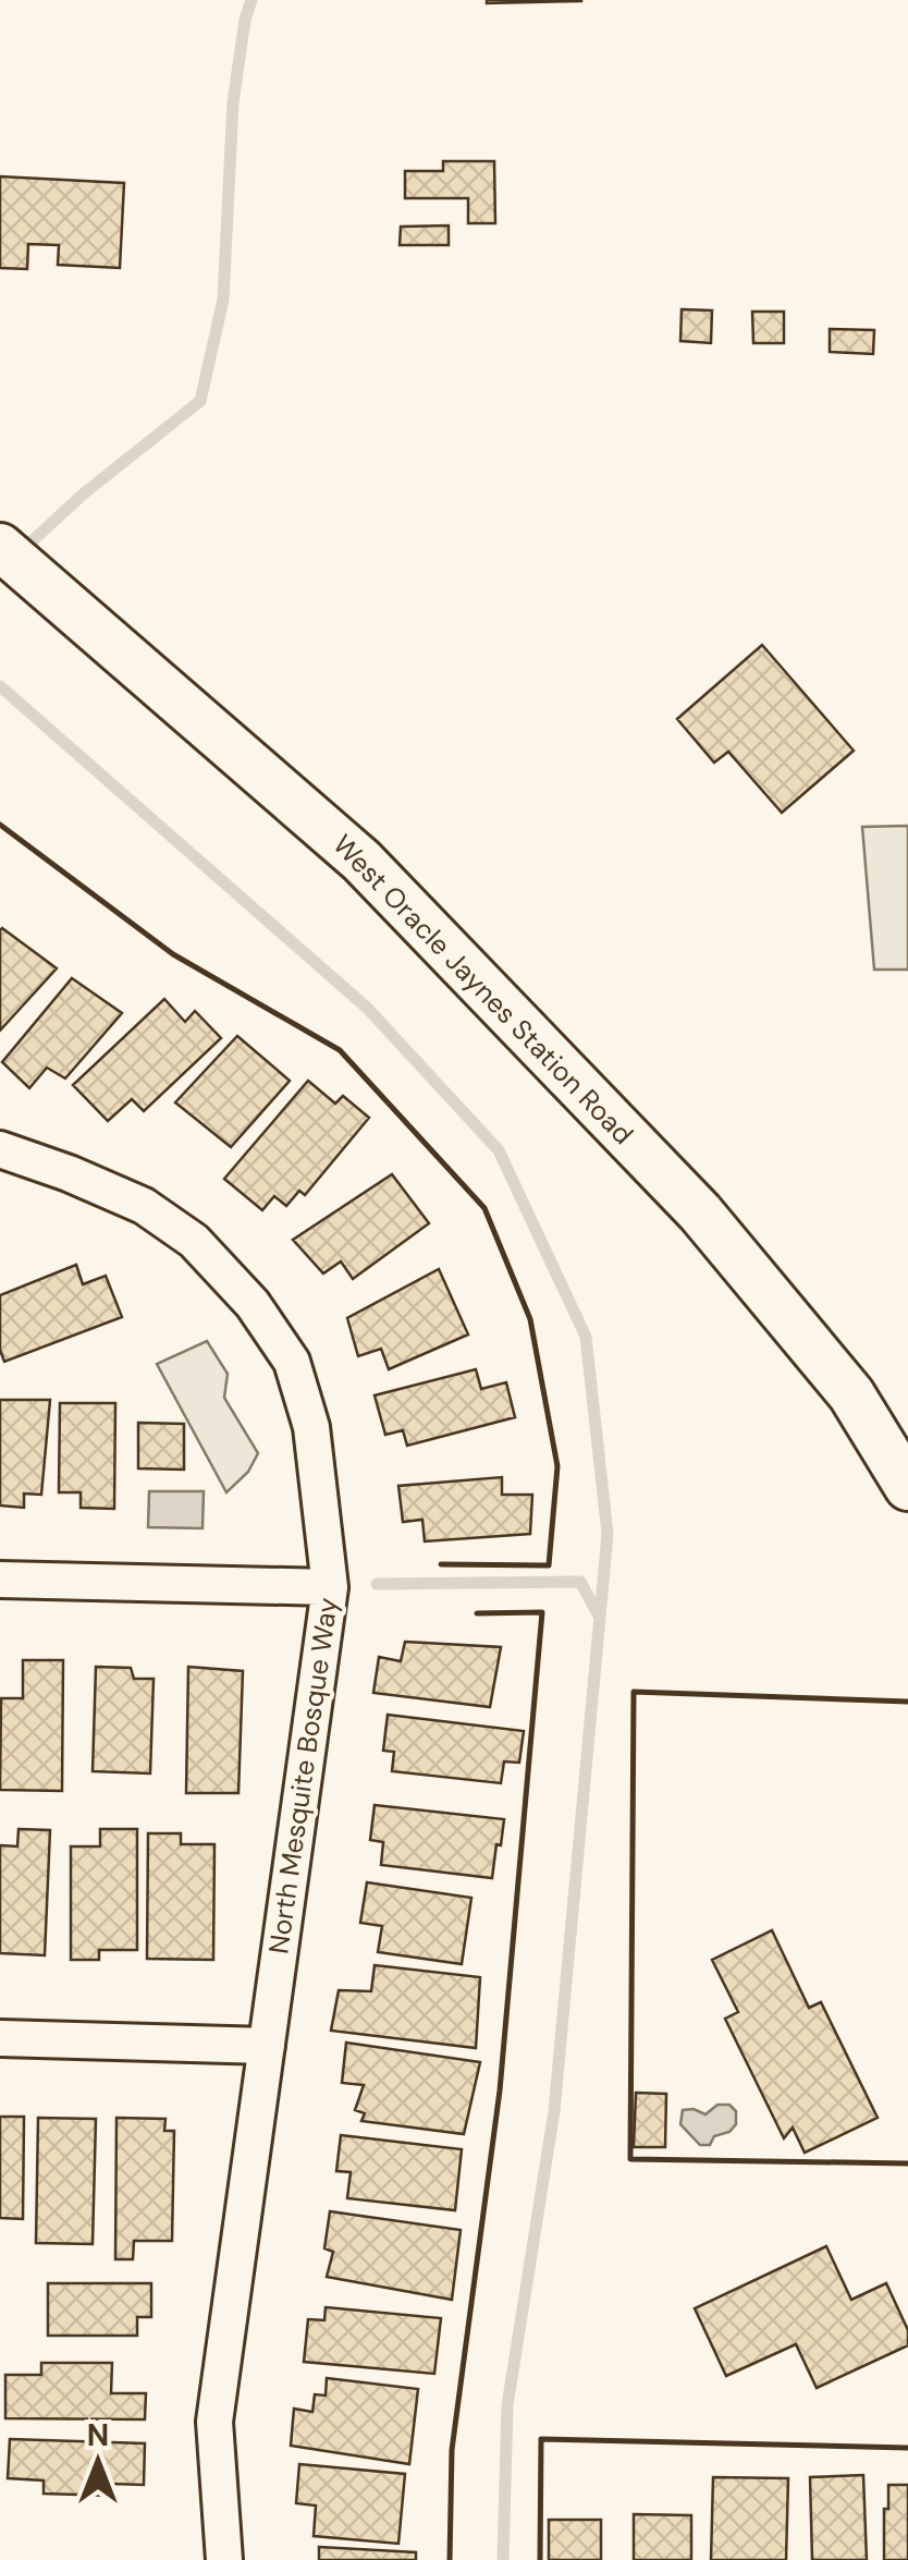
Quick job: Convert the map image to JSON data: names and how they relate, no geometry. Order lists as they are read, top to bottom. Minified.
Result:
{"streets":{"street":["West Oracle Jaynes Station Road","North Mesquite Bosque Way"]},"north":"top"}
